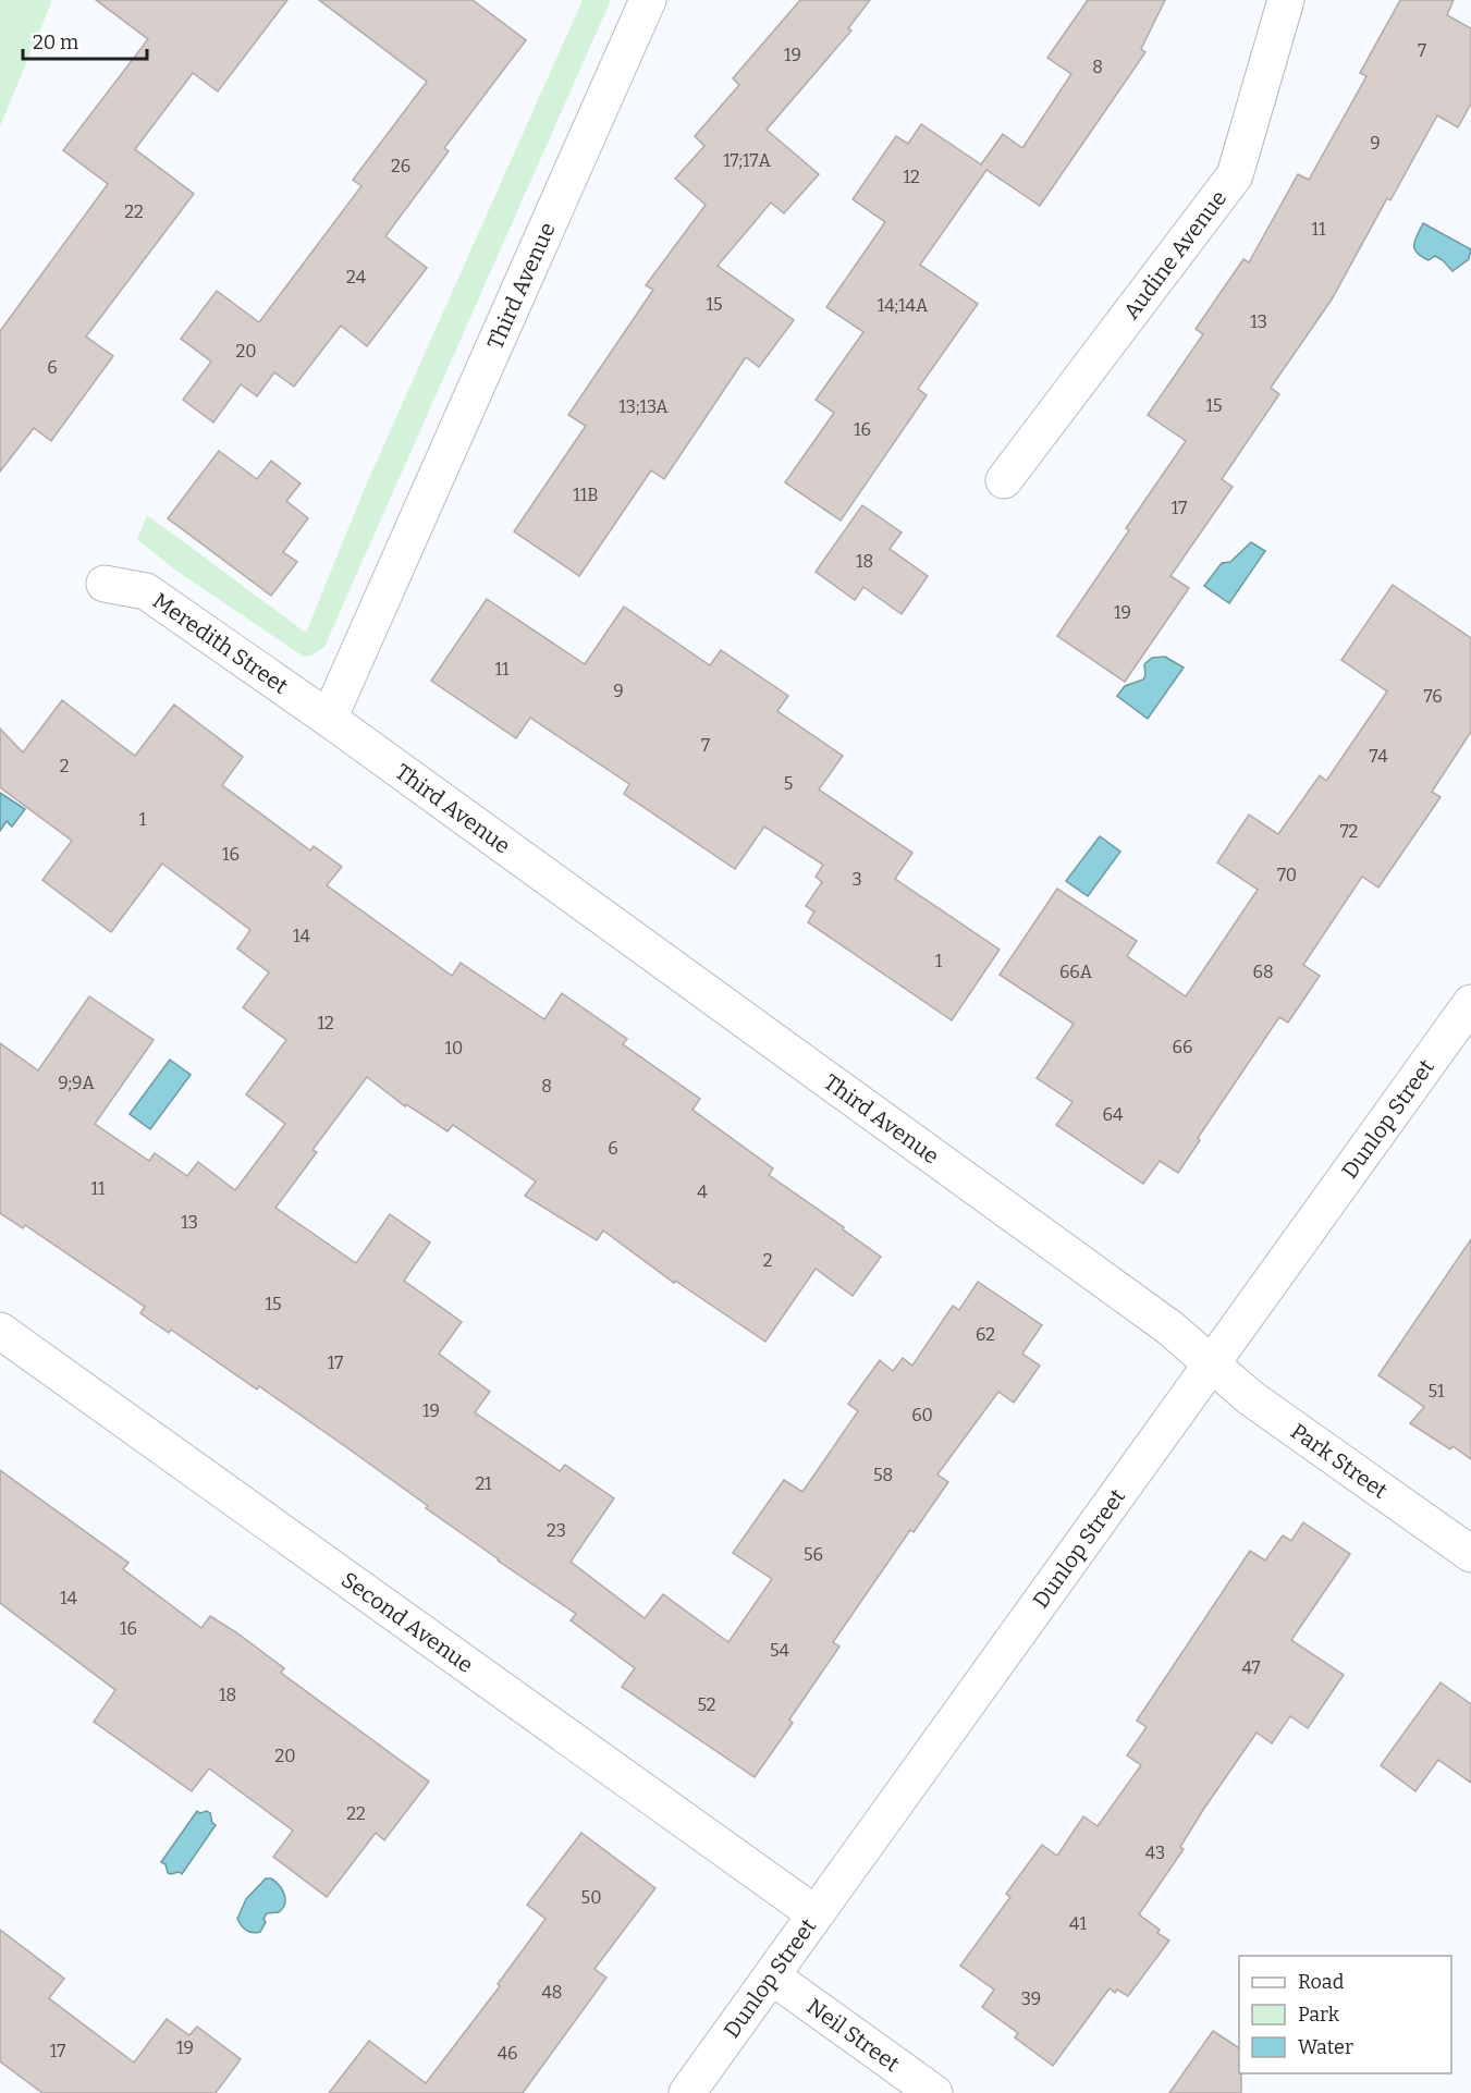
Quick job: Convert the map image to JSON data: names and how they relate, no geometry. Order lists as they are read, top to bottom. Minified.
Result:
{"streets":{"street":["Audine Avenue","Third Avenue","Meredith Street","Dunlop Street","Park Street","Second Avenue","Neil Street"]},"crossings":[["Third Avenue","Meredith Street"],["Third Avenue","Dunlop Street"],["Third Avenue","Park Street"],["Dunlop Street","Park Street"],["Dunlop Street","Second Avenue"],["Dunlop Street","Neil Street"]],"house_numbers":["7","19","8","9","17;17A","26","12","22","11","24","15","14;14A","13","20","6","15","13;13A","16","11B","17","18","19","11","9","76","7","74","2","5","1","72","16","70","3","14","1","66A","68","12","66","10","9;9A","8","64","6","11","4","13","2","15","62","17","51","19","60","58","21","23","56","14","16","54","47","18","52","20","22","43","50","41","48","39","19","17","46"],"legend":["Road","Park","Water"],"scale_bar":"20 m"}
